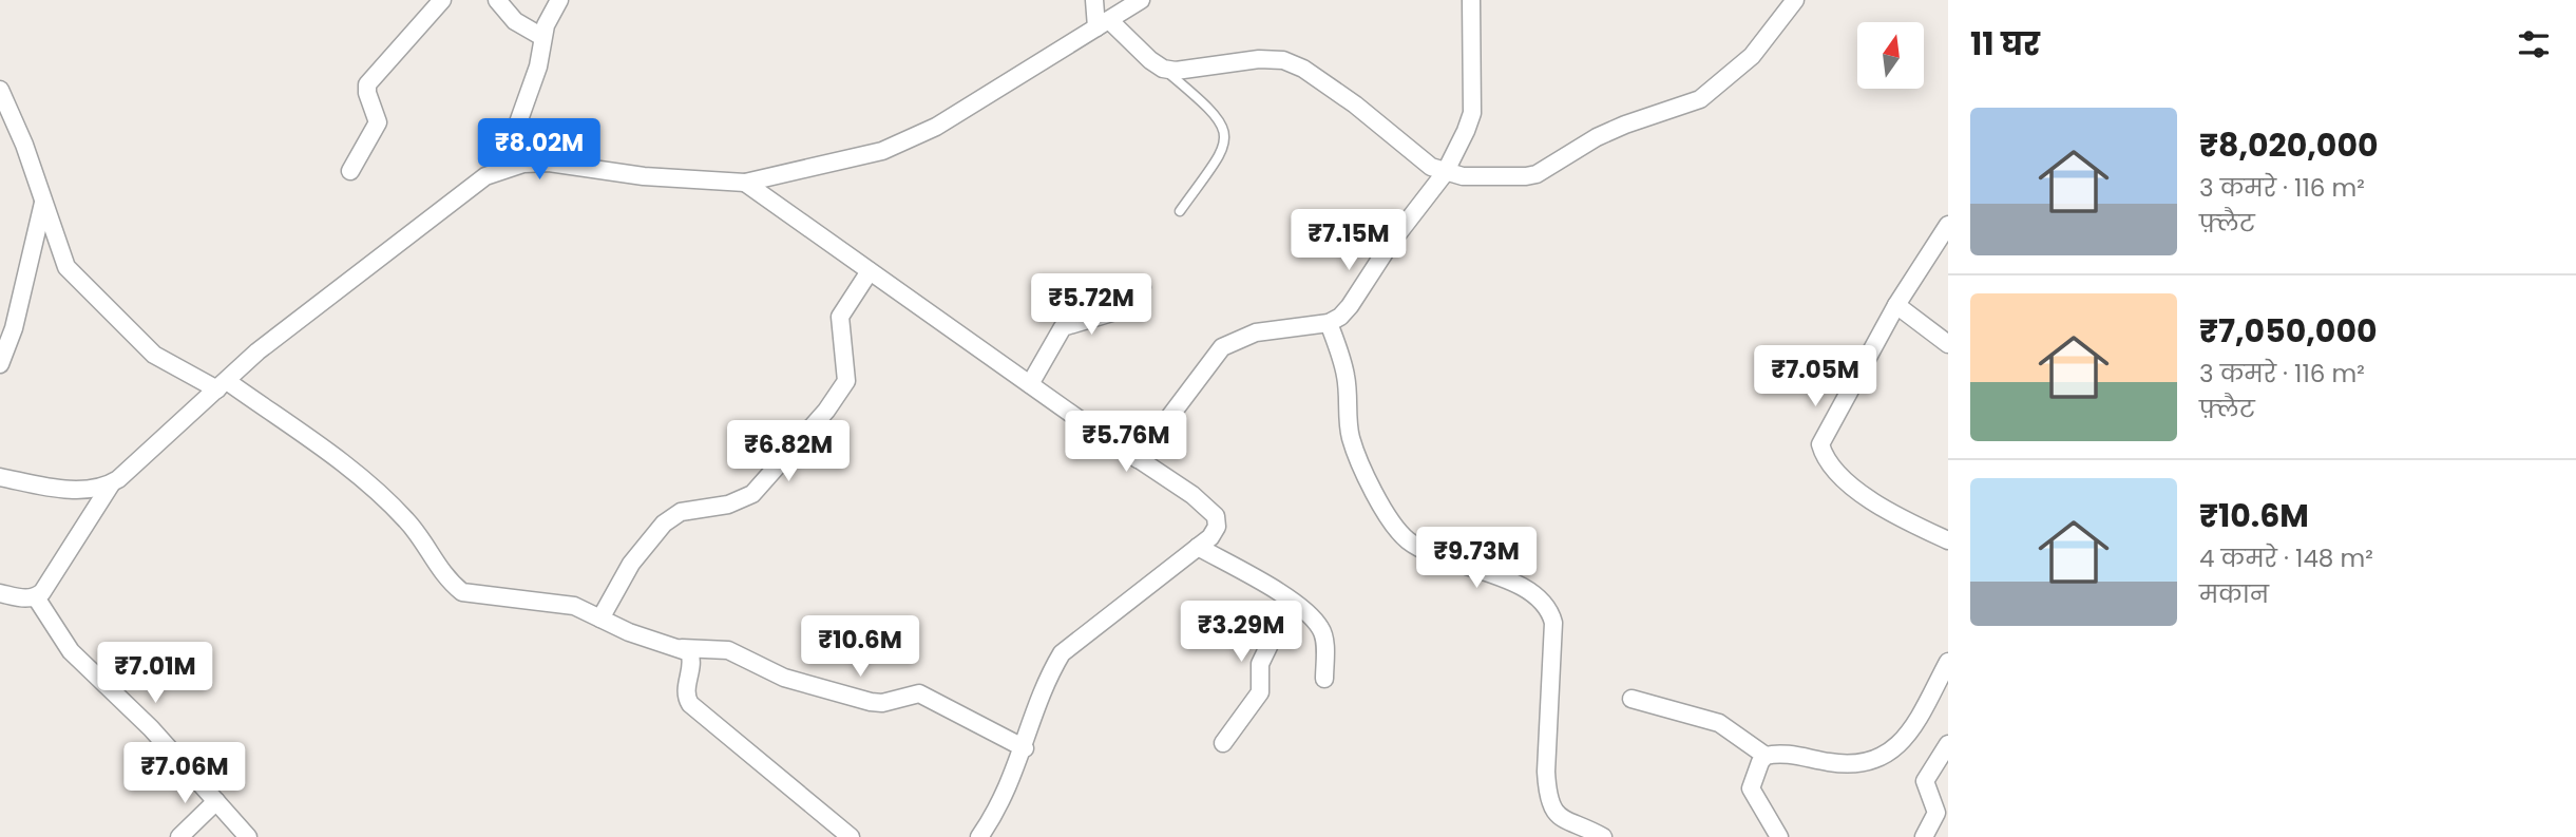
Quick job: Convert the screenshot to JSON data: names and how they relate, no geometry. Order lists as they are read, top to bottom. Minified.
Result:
{"north":"top","page":{"heading":"11 घर","list":[{"name":"₹8,020,000","note":"3 कमरे · 116 m² · फ़्लैट"},{"name":"₹7,050,000","note":"3 कमरे · 116 m² · फ़्लैट"},{"name":"₹10.6M","note":"4 कमरे · 148 m² · मकान"}],"price":["₹8.02M","₹7.15M","₹5.72M","₹7.05M","₹5.76M","₹6.82M","₹9.73M","₹3.29M","₹10.6M","₹7.01M","₹7.06M"]}}
